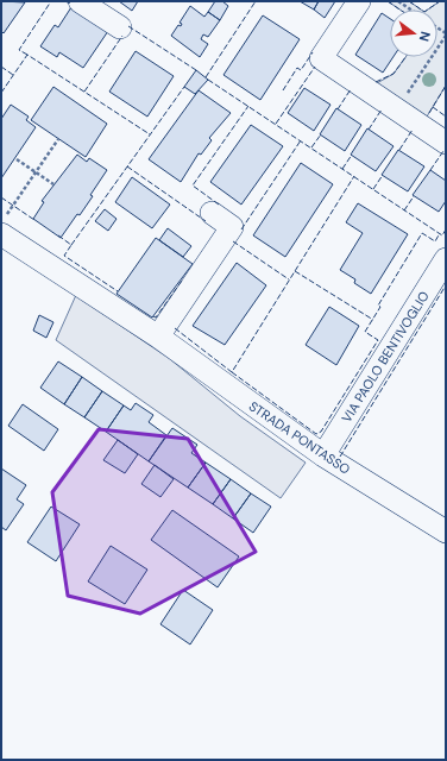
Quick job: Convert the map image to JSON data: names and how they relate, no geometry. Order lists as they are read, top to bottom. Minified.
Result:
{"streets":{"street":["VIA PAOLO BENTIVOGLIO","STRADA PONTASSO"]},"crossings":[["VIA PAOLO BENTIVOGLIO","STRADA PONTASSO"]],"north":"right"}
